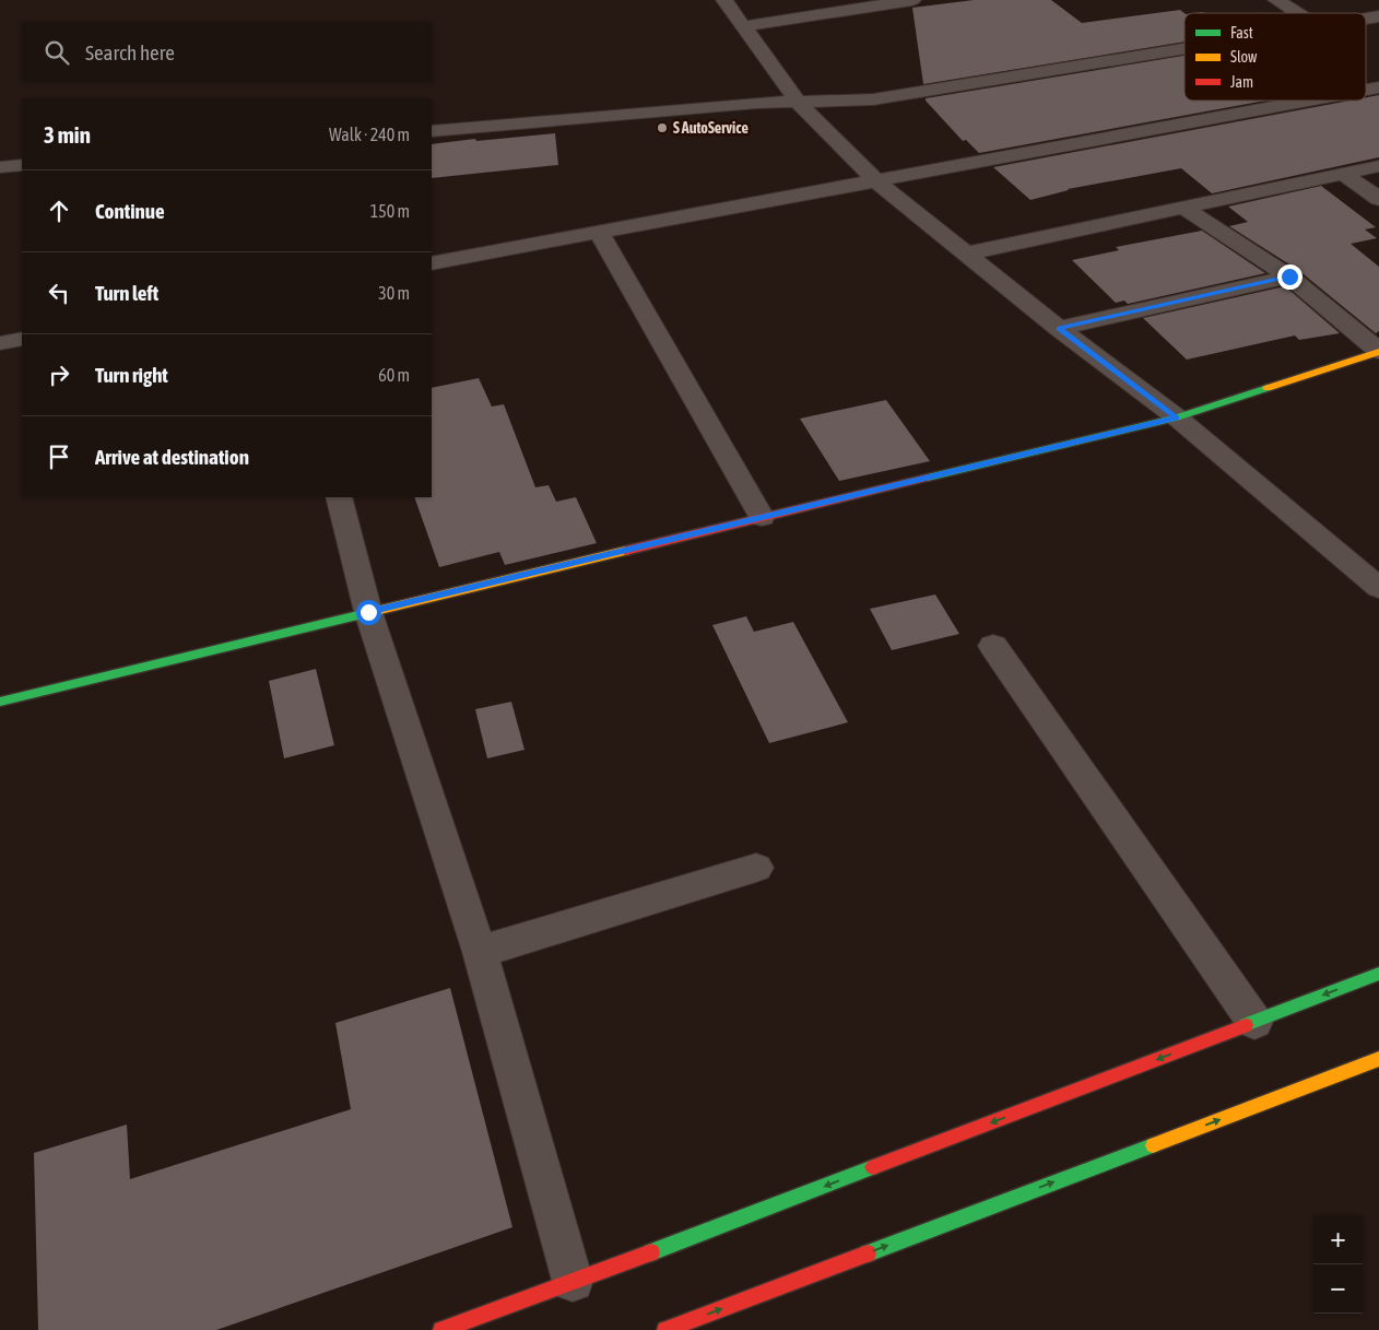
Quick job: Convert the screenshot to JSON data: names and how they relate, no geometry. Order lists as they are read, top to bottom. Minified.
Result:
{"places":["S AutoService"],"legend":["Fast","Slow","Jam"],"page":{"search":"Search here","heading":["3 min","Walk · 240 m"],"list":[["Continue","150 m"],["Turn left","30 m"],["Turn right","60 m"],"Arrive at destination"],"map_buttons":["+","−"]}}
